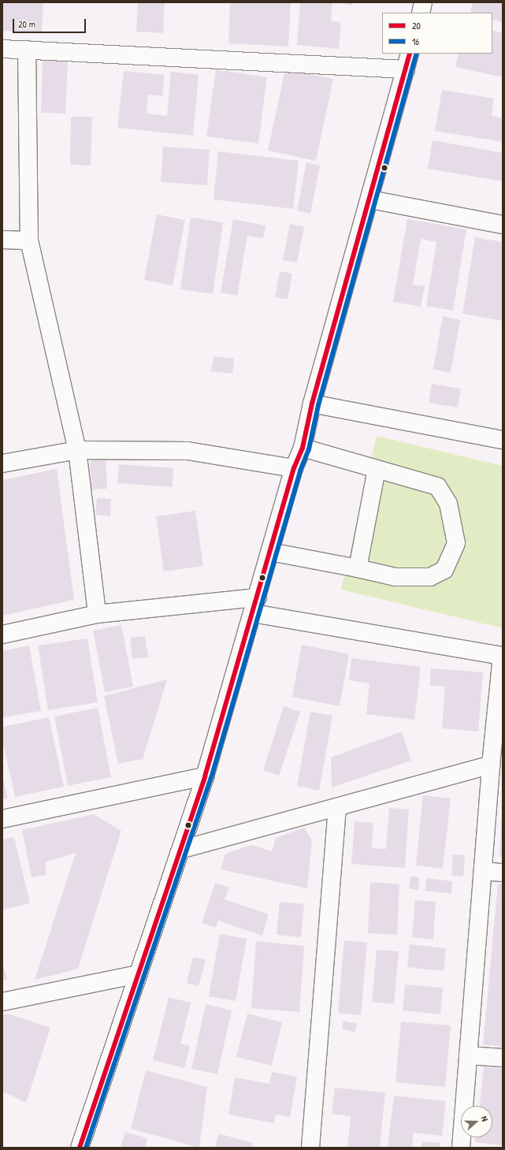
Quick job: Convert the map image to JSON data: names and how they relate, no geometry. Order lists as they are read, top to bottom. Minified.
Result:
{"lines":["transit line 20","transit line 16"],"legend":["20","16"],"scale_bar":"20 m","north":"right"}
